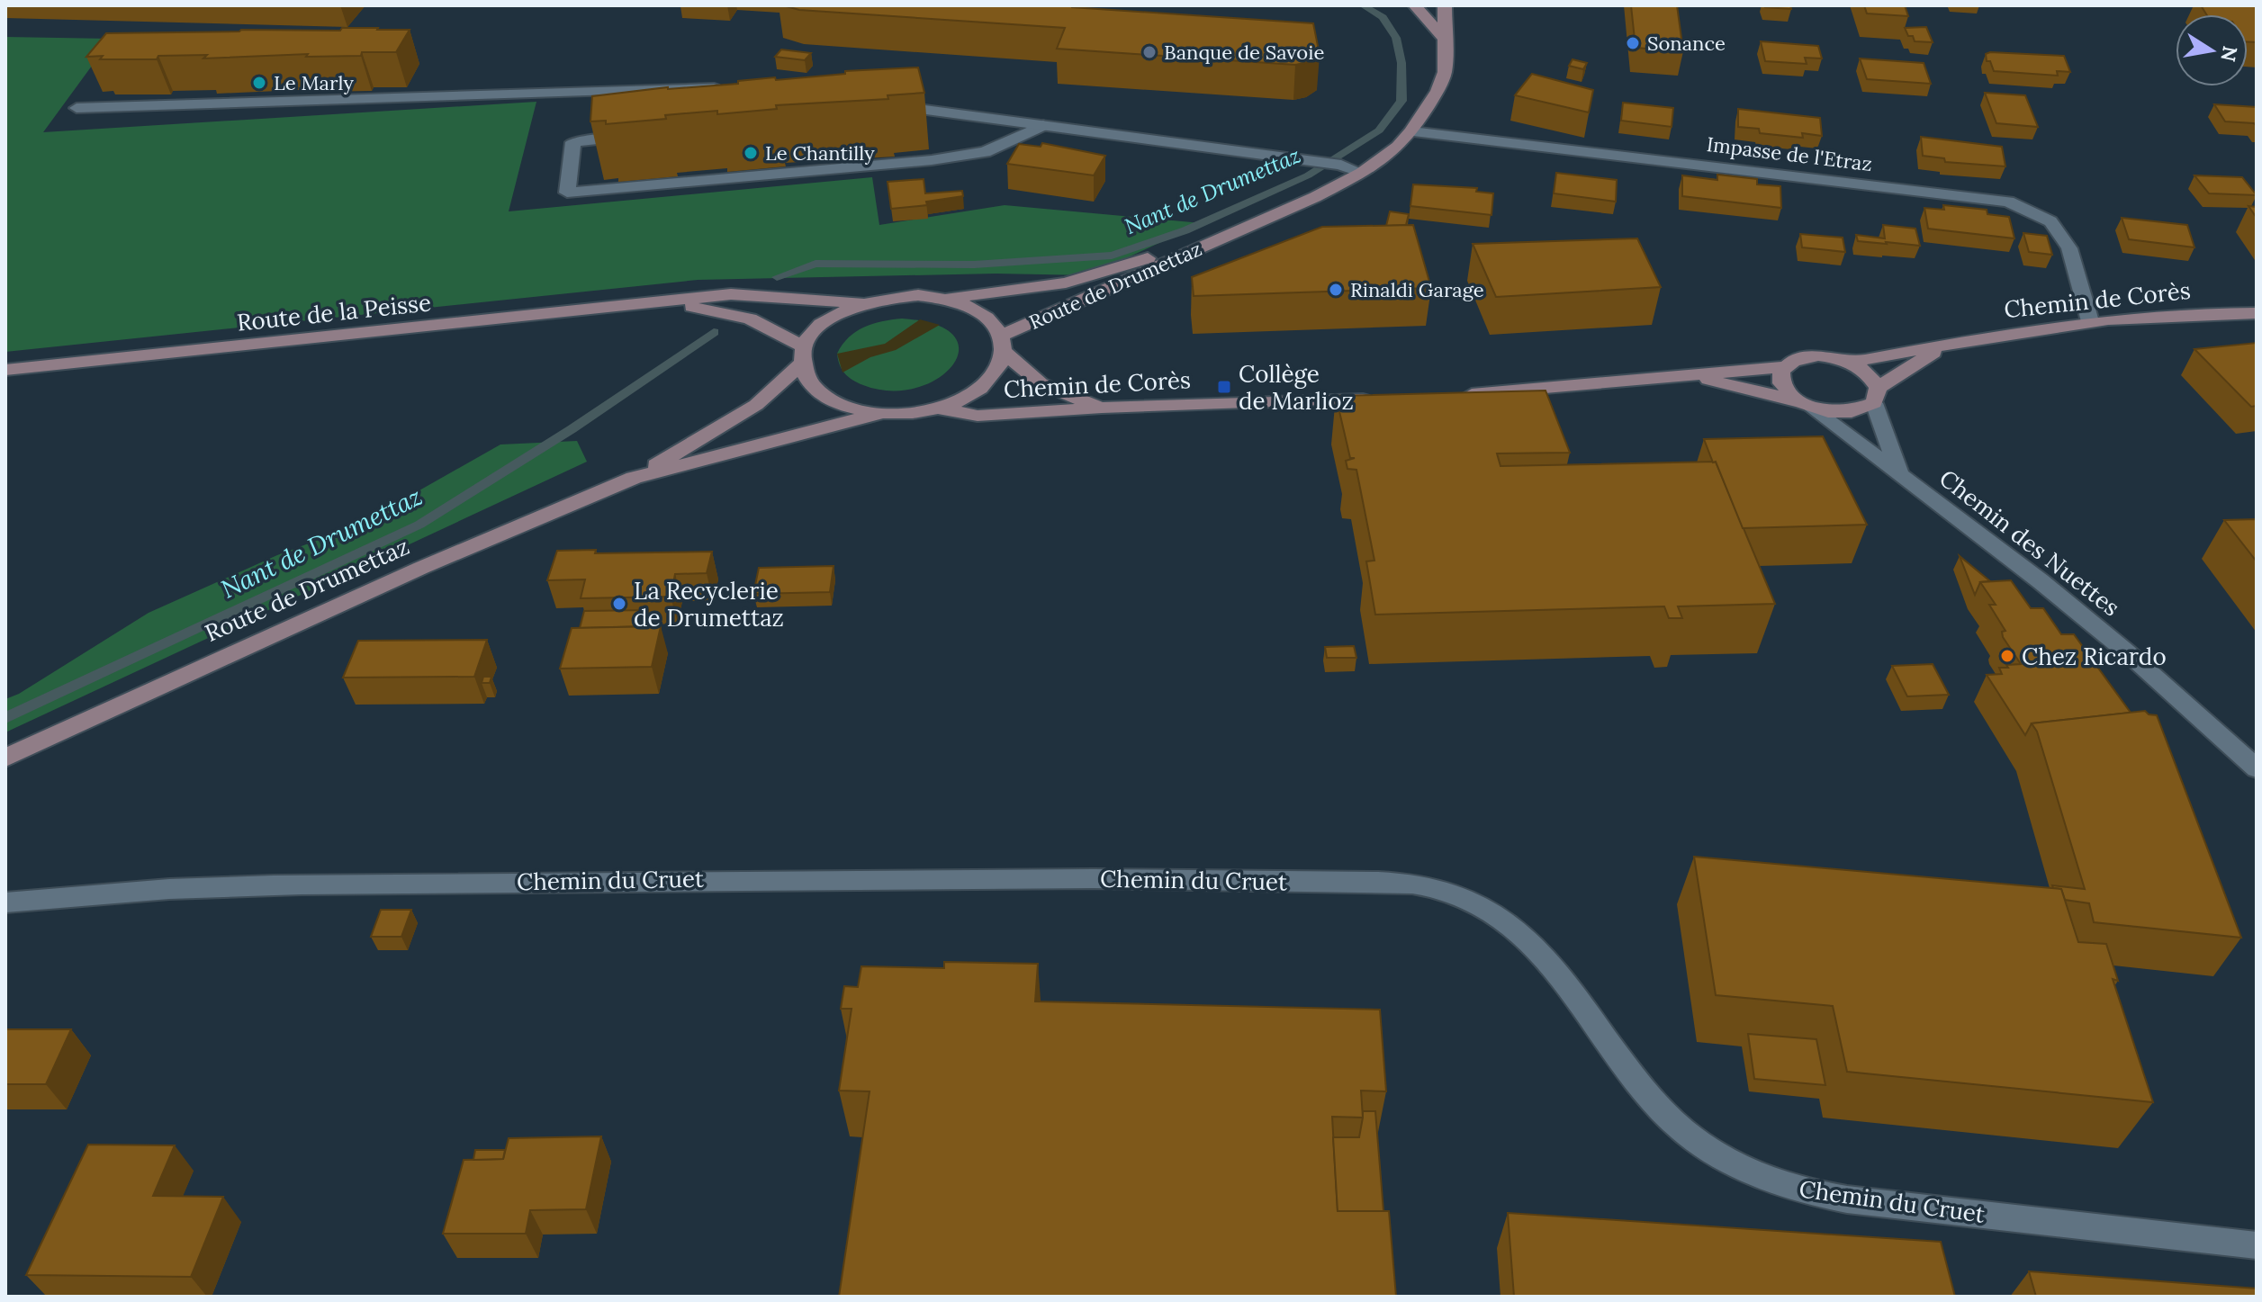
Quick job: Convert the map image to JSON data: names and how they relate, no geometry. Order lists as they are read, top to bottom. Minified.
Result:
{"streets":{"main road":["Route de Drumettaz","Chemin de Corès","Route de la Peisse"],"street":["Impasse de l'Etraz","Chemin des Nuettes","Chemin du Cruet"]},"crossings":[["Impasse de l'Etraz","Route de Drumettaz"],["Impasse de l'Etraz","Chemin de Corès"],["Route de Drumettaz","Chemin de Corès"],["Chemin de Corès","Chemin des Nuettes"]],"water":["Nant de Drumettaz"],"places":{"other":["Sonance","Banque de Savoie","Le Marly","Le Chantilly","Rinaldi Garage","La Recyclerie de Drumettaz","Chez Ricardo"],"transit":["Collège de Marlioz"]},"north":"right"}
